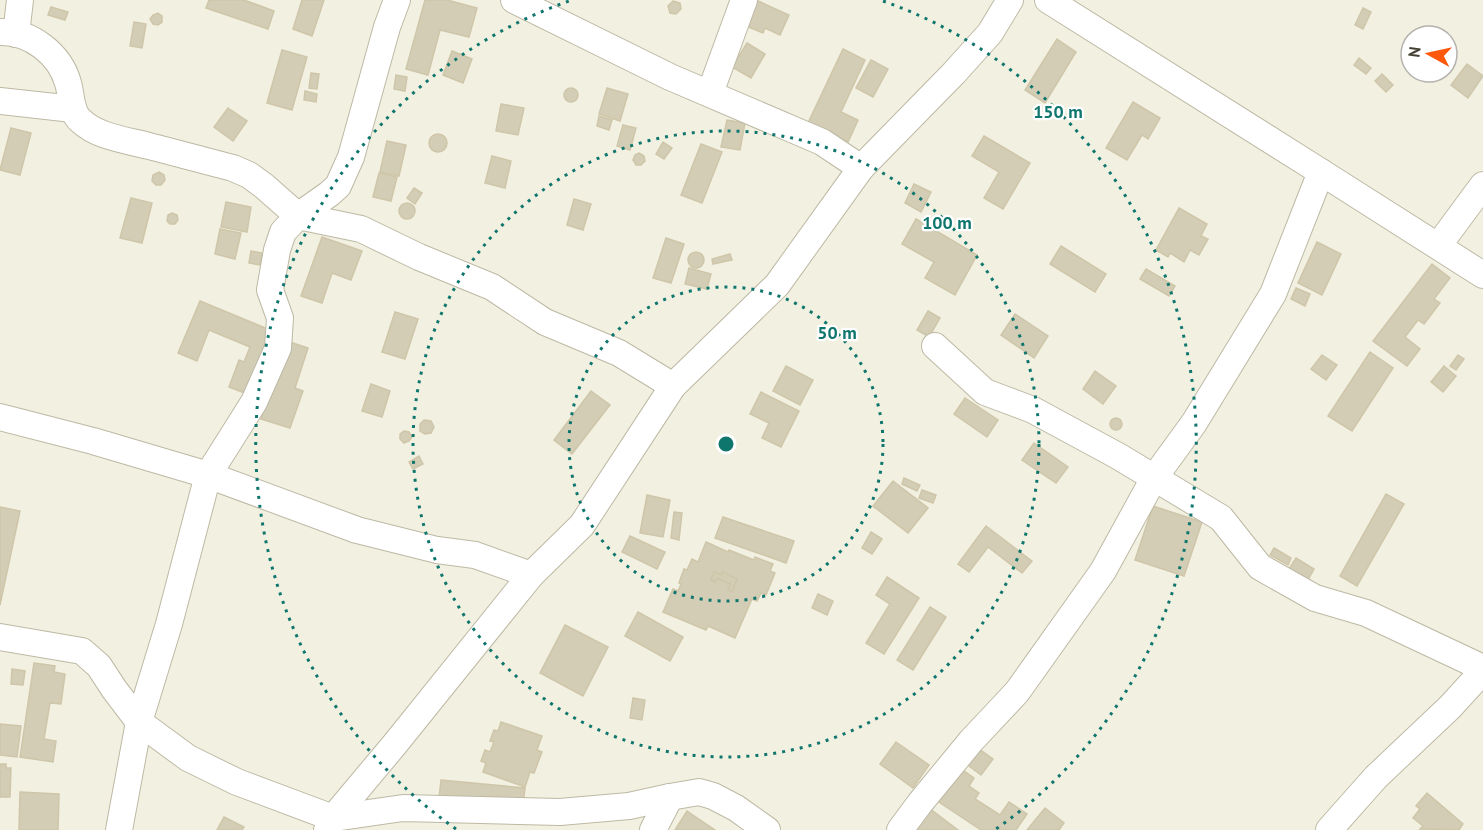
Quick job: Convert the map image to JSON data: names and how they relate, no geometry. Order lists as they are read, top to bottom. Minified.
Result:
{"north":"left","rings":["150 m","100 m","50 m"]}
